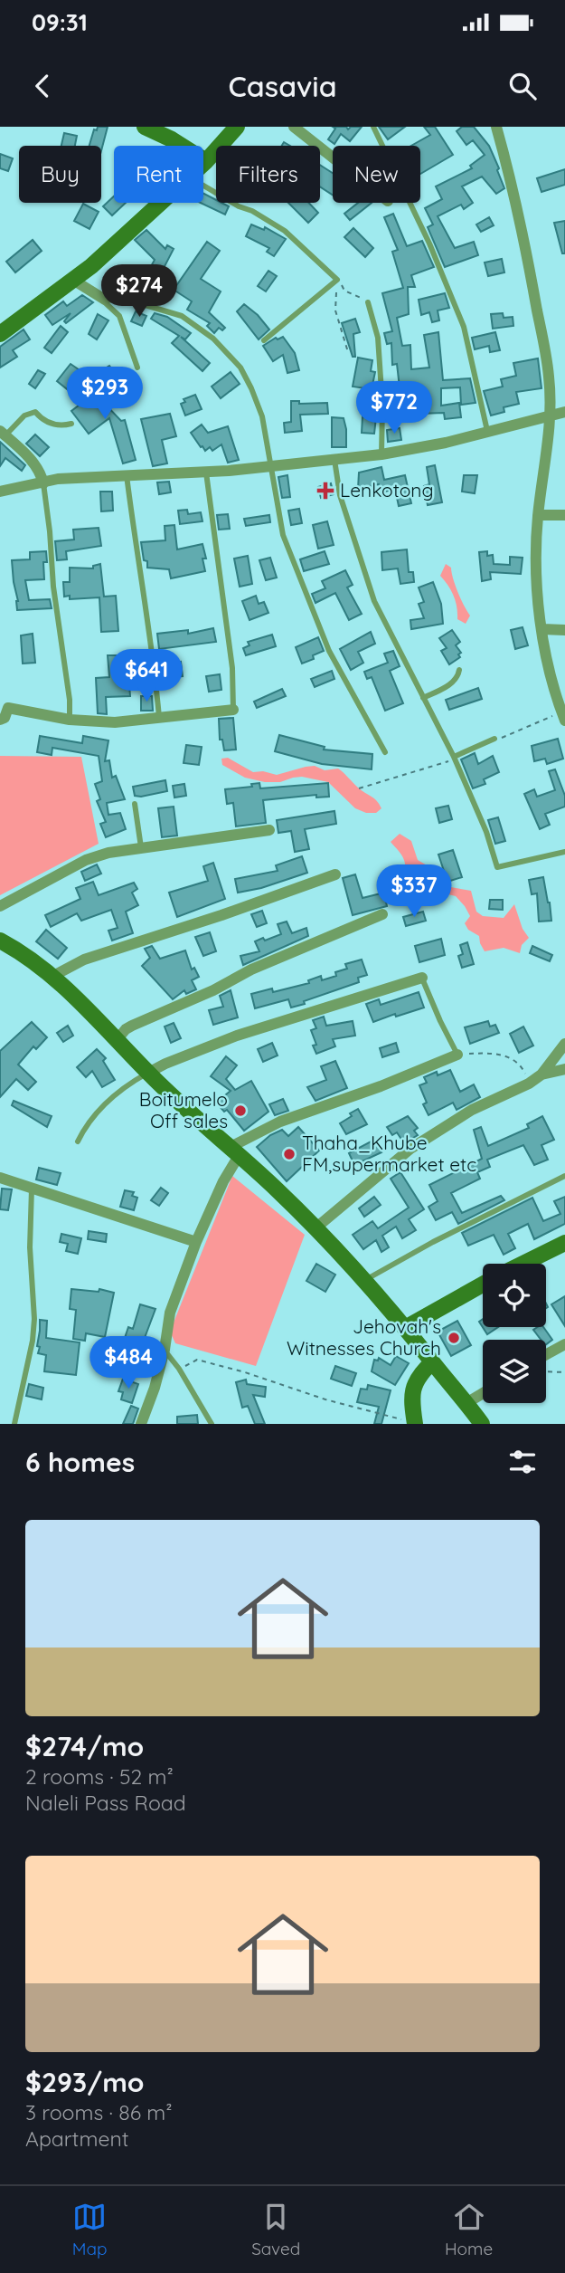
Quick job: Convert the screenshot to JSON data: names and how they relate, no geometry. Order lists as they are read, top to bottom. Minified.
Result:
{"places":{"health":["Lenkotong"],"other":["Boitumelo Off sales","Thaha_Khube FM,supermarket etc","Jehovah's Witnesses Church"]},"page":{"status":"09:31","header":"Casavia","chip":["Buy","Rent","Filters","New"],"price":["$274","$293","$772","$641","$337","$484"],"heading":"6 homes","list":[{"name":"$274/mo","note":"2 rooms · 52 m² · Naleli Pass Road"},{"name":"$293/mo","note":"3 rooms · 86 m² · Apartment"}],"tabs":["Map","Saved","Home"]}}
